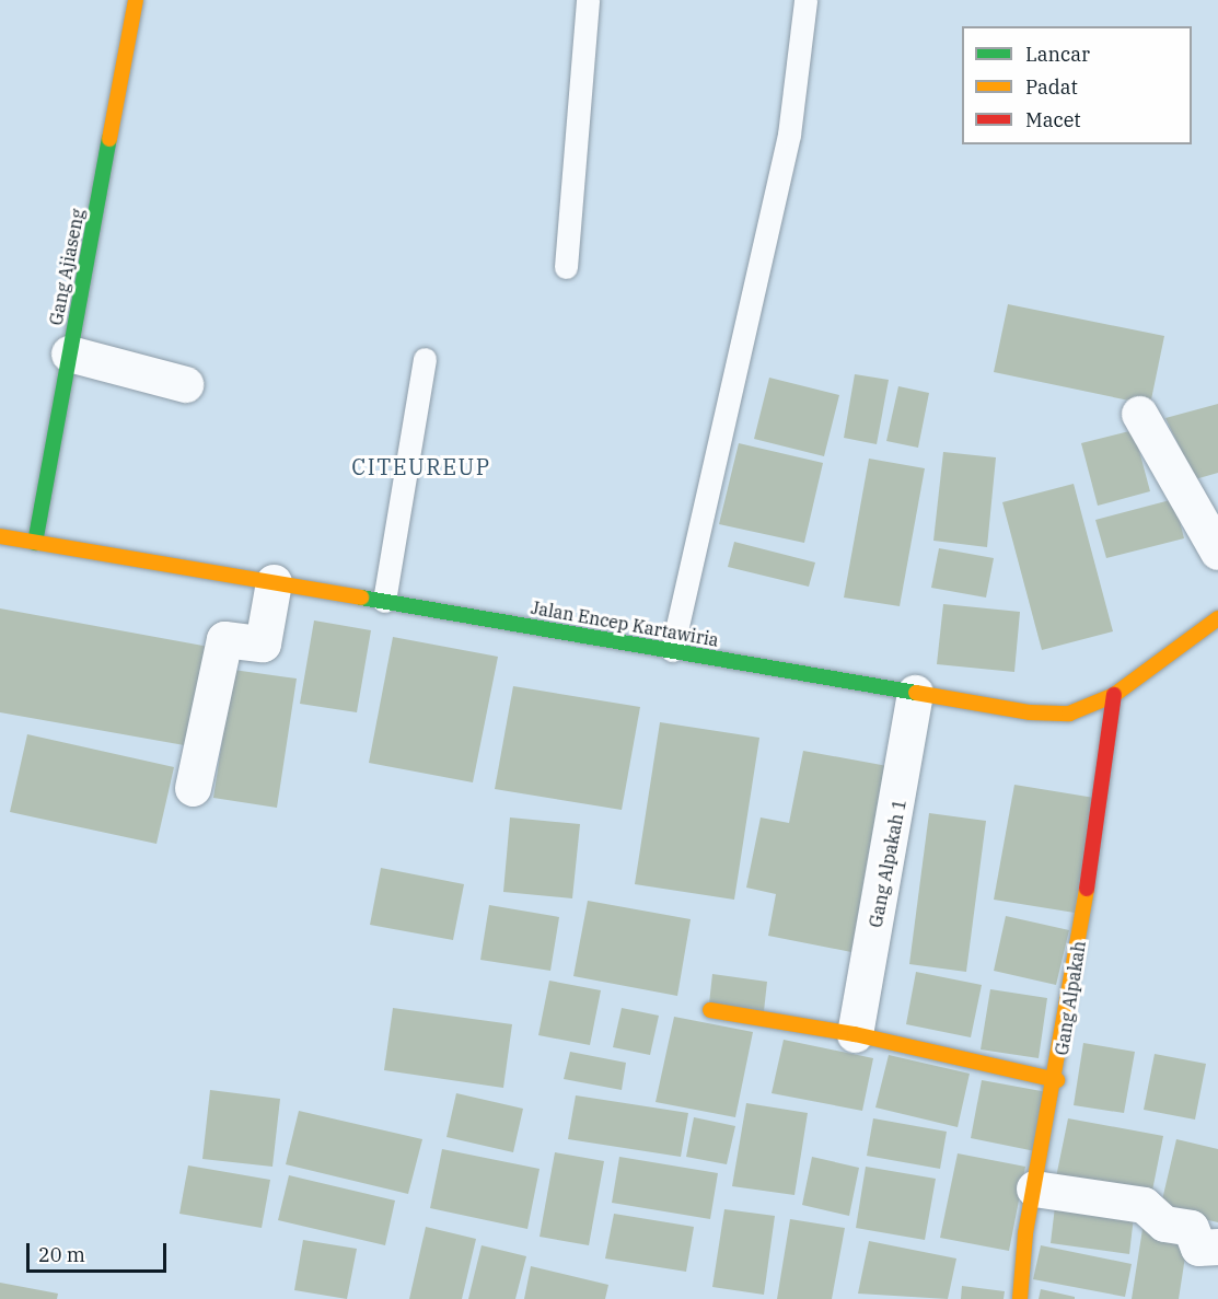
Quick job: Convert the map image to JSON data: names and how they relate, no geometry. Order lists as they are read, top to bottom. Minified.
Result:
{"streets":{"street":["Gang Ajiaseng","Jalan Encep Kartawiria","Gang Alpakah 1","Gang Alpakah"]},"crossings":[["Gang Ajiaseng","Jalan Encep Kartawiria"],["Jalan Encep Kartawiria","Gang Alpakah 1"],["Jalan Encep Kartawiria","Gang Alpakah"]],"districts":["CITEUREUP"],"legend":["Lancar","Padat","Macet"],"scale_bar":"20 m"}
